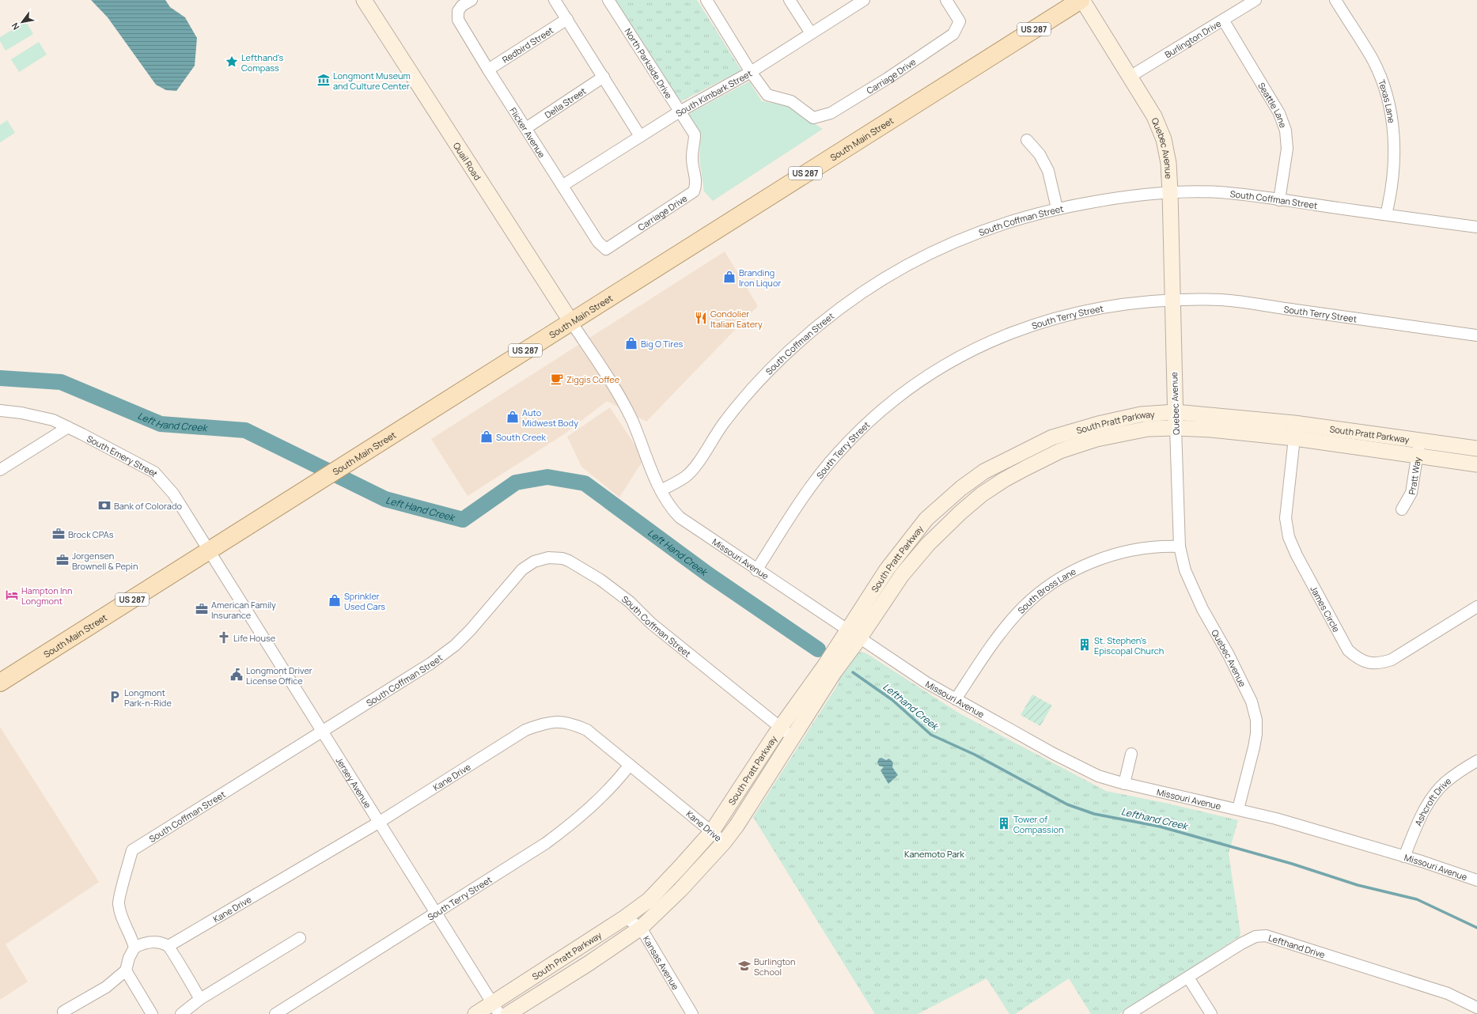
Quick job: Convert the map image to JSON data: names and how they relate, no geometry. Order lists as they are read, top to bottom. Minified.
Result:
{"streets":{"main road":["US 287","South Main Street"],"street":["Burlington Drive","Redbird Street","North Parkside Drive","Carriage Drive","South Kimbark Street","Della Street","Texas Lane","Seattle Lane","Flicker Avenue","Quebec Avenue","Quail Road","South Coffman Street","South Terry Street","South Pratt Parkway","South Emery Street","Pratt Way","Missouri Avenue","South Bross Lane","James Circle","Kane Drive","Jersey Avenue","Ashcroft Drive","Lefthand Drive","Kansas Avenue"]},"crossings":[["Burlington Drive","Seattle Lane"],["Burlington Drive","Quebec Avenue"],["Redbird Street","Flicker Avenue"],["North Parkside Drive","Carriage Drive"],["North Parkside Drive","South Kimbark Street"],["Carriage Drive","South Kimbark Street"],["Carriage Drive","Flicker Avenue"],["South Kimbark Street","Flicker Avenue"],["Della Street","Flicker Avenue"],["Texas Lane","South Coffman Street"],["Seattle Lane","South Coffman Street"],["South Main Street","Quebec Avenue"],["South Main Street","Quail Road"],["South Main Street","South Emery Street"],["South Main Street","Missouri Avenue"],["South Main Street","Jersey Avenue"],["Quebec Avenue","South Coffman Street"],["Quebec Avenue","South Terry Street"],["Quebec Avenue","South Pratt Parkway"],["Quebec Avenue","Missouri Avenue"],["Quebec Avenue","South Bross Lane"],["Quail Road","Missouri Avenue"],["South Coffman Street","South Pratt Parkway"],["South Coffman Street","Missouri Avenue"],["South Coffman Street","Jersey Avenue"],["South Terry Street","Missouri Avenue"],["South Terry Street","Kane Drive"],["South Terry Street","Jersey Avenue"],["South Pratt Parkway","Pratt Way"],["South Pratt Parkway","Missouri Avenue"],["South Pratt Parkway","James Circle"],["South Pratt Parkway","Kane Drive"],["South Pratt Parkway","Jersey Avenue"],["South Pratt Parkway","Kansas Avenue"],["South Emery Street","Jersey Avenue"],["Missouri Avenue","South Bross Lane"],["Missouri Avenue","Ashcroft Drive"],["Kane Drive","Jersey Avenue"]],"water":["Left Hand Creek","Lefthand Creek"],"parks":["Kanemoto Park"],"places":{"place":["Lefthand's Compass"],"museum":["Longmont Museum and Culture Center"],"shop":["Branding Iron Liquor","Big O Tires","Auto Midwest Body","South Creek","Sprinkler Used Cars"],"restaurant":["Gondolier Italian Eatery"],"cafe":["Ziggis Coffee"],"bank":["Bank of Colorado"],"office":["Brock CPAs","Jorgensen Brownell & Pepin","American Family Insurance"],"hotel":["Hampton Inn Longmont"],"church":["Life House"],"building":["St. Stephen's Episcopal Church","Tower of Compassion"],"public building":["Longmont Driver License Office"],"parking":["Longmont Park-n-Ride"],"school or university":["Burlington School"]},"north":"bottom left"}
